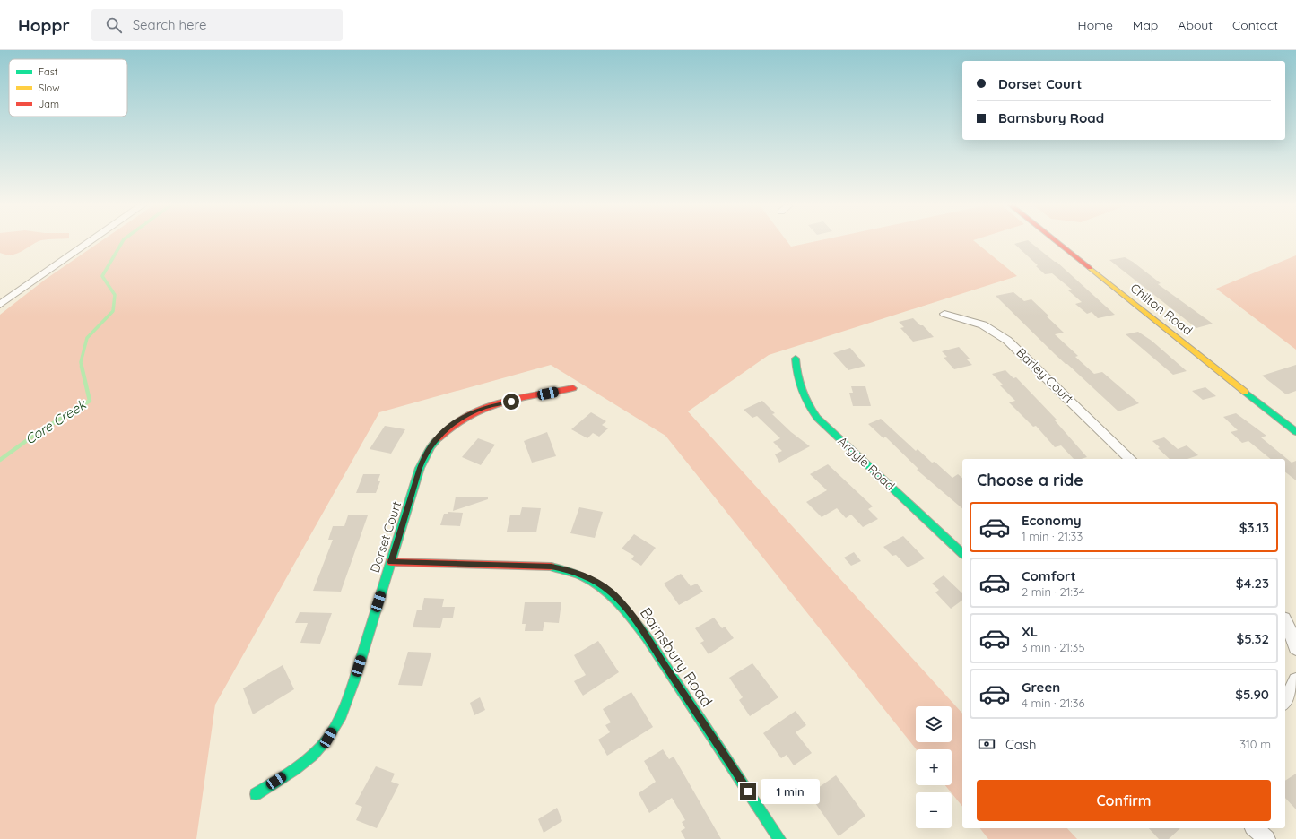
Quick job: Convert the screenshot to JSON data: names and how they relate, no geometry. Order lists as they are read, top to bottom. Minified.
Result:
{"streets":{"street":["Chilton Road","Barley Court","Argyle Road","Dorset Court","Barnsbury Road"]},"crossings":[["Dorset Court","Barnsbury Road"]],"water":["Core Creek"],"legend":["Fast","Slow","Jam"],"page":{"header":"Hoppr","search":"Search here","nav":["Home","Map","About","Contact"],"banner":["Dorset Court","Barnsbury Road"],"heading":"Choose a ride","list":[{"name":"Economy","note":"1 min · 21:33","value":"$3.13"},{"name":"Comfort","note":"2 min · 21:34","value":"$4.23"},{"name":"XL","note":"3 min · 21:35","value":"$5.32"},{"name":"Green","note":"4 min · 21:36","value":"$5.90"}],"map_buttons":["+","−"],"pay":["Cash","310 m"],"buttons":"Confirm","bubble":"1 min"}}
